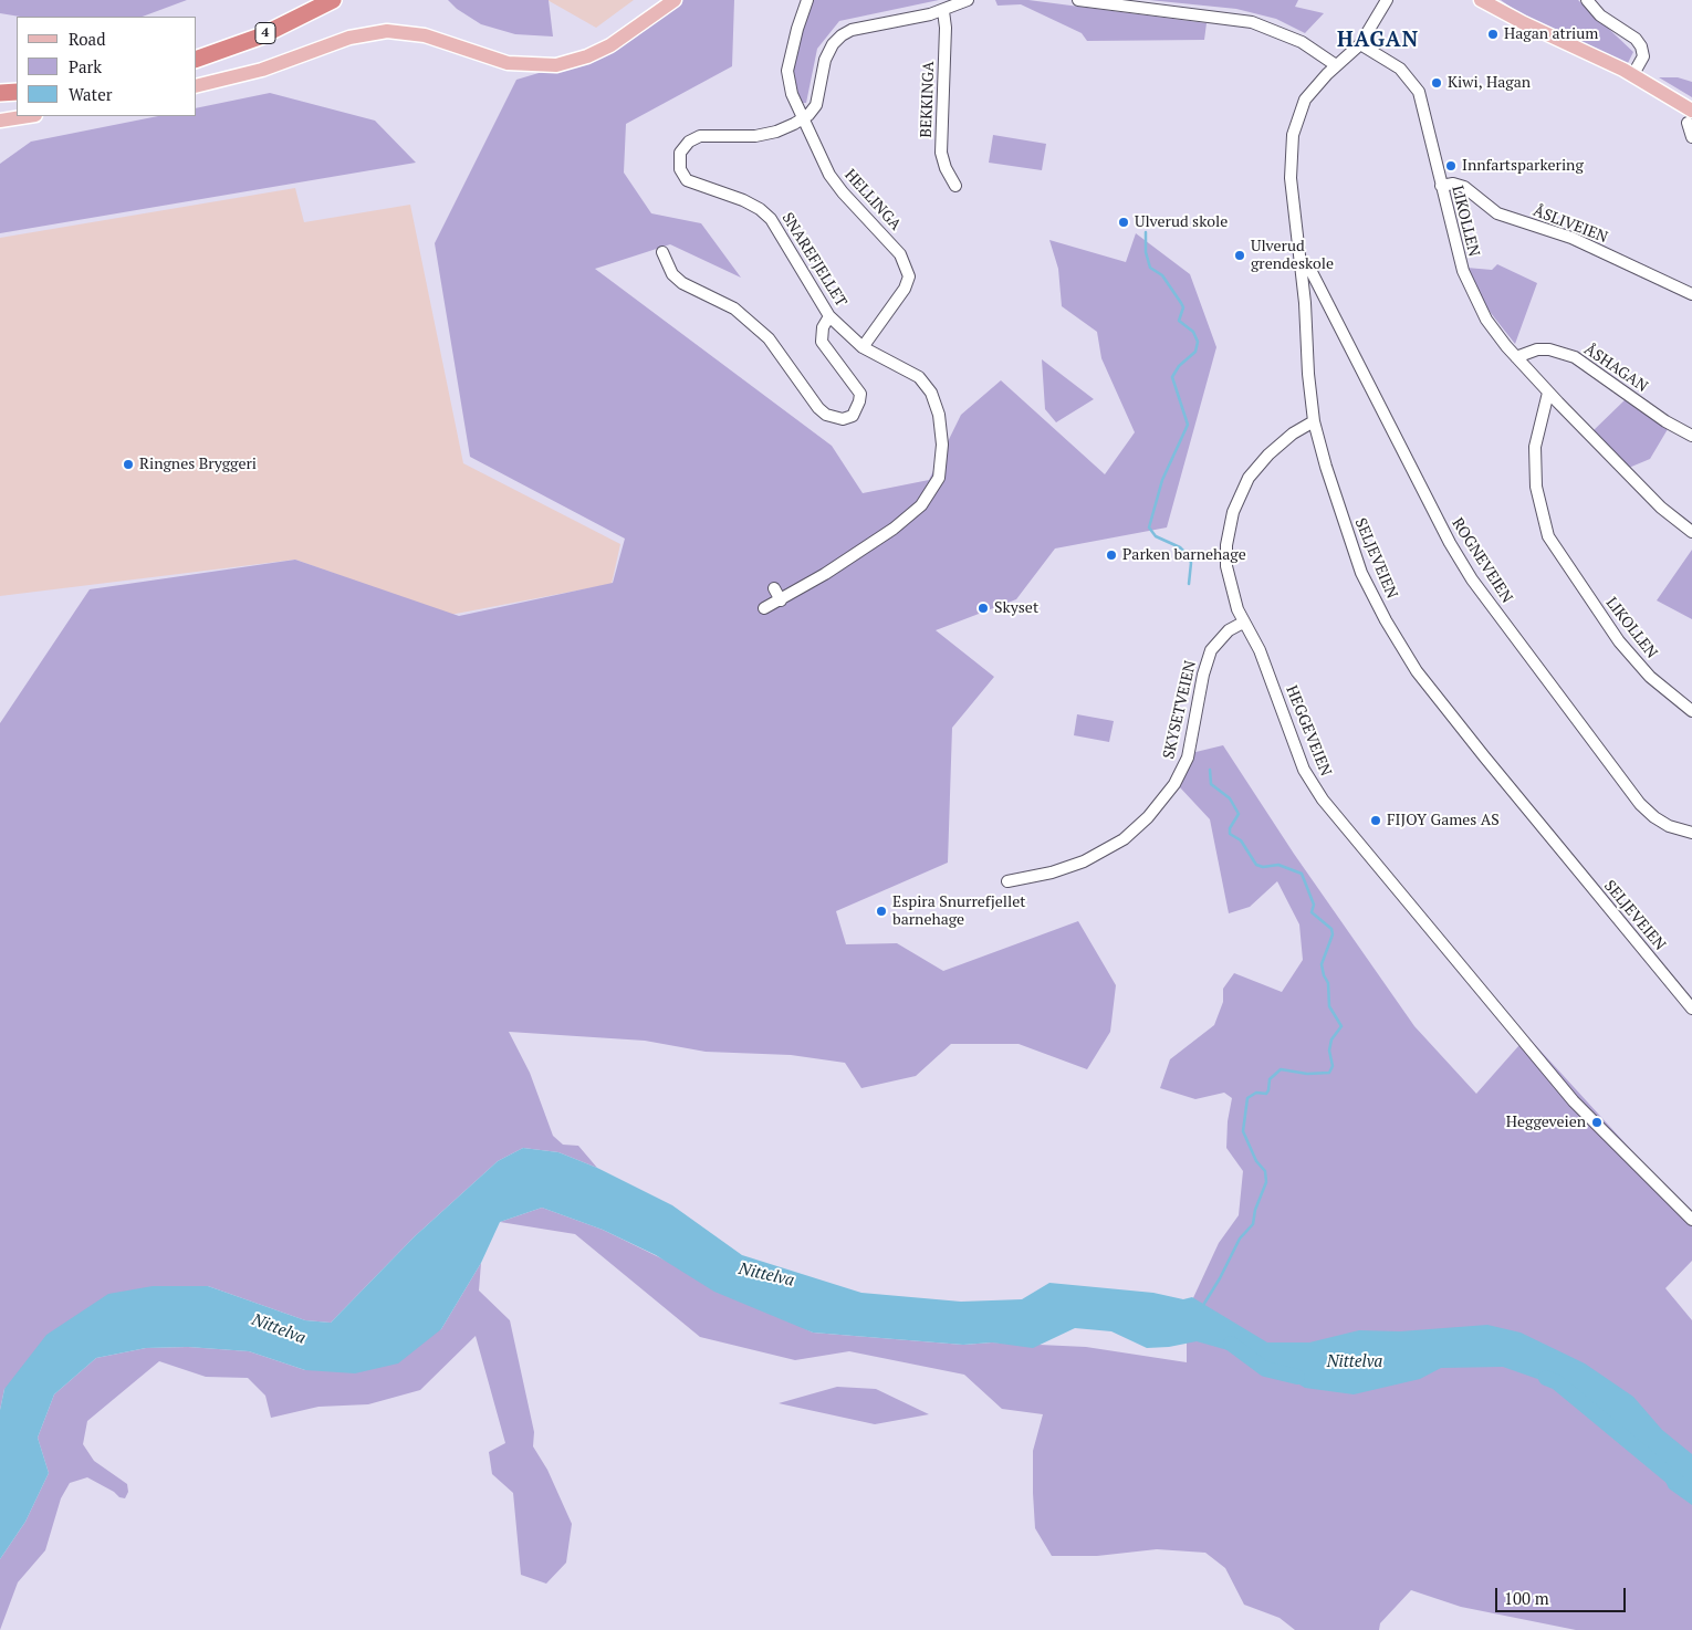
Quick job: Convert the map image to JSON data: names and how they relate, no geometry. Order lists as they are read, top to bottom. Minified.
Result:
{"streets":{"highway":["4"],"street":["BEKKINGA","HELLINGA","LIKOLLEN","ÅSLIVEIEN","SNAREFJELLET","ÅSHAGAN","SELJEVEIEN","ROGNEVEIEN","SKYSETVEIEN","HEGGEVEIEN"]},"crossings":[["BEKKINGA","SNAREFJELLET"],["HELLINGA","SNAREFJELLET"],["LIKOLLEN","ÅSLIVEIEN"],["LIKOLLEN","ÅSHAGAN"],["LIKOLLEN","SELJEVEIEN"],["SELJEVEIEN","ROGNEVEIEN"],["SELJEVEIEN","HEGGEVEIEN"],["SKYSETVEIEN","HEGGEVEIEN"]],"districts":["HAGAN"],"water":["Nittelva"],"places":["Hagan atrium","Kiwi, Hagan","Innfartsparkering","Ulverud skole","Ulverud grendeskole","Ringnes Bryggeri","Parken barnehage","Skyset","FIJOY Games AS","Espira Snurrefjellet barnehage","Heggeveien"],"legend":["Road","Park","Water"],"scale_bar":"100 m"}
